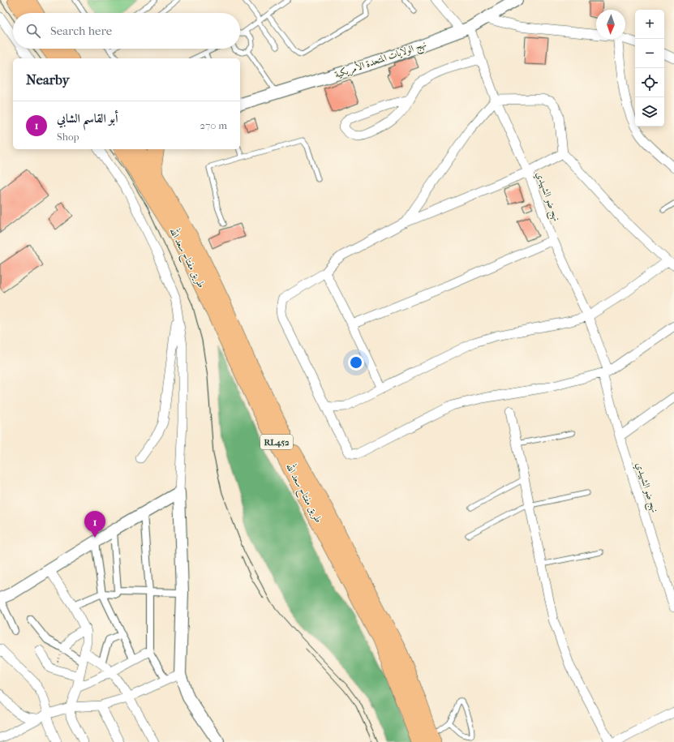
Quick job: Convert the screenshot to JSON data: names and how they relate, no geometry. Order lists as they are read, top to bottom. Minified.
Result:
{"streets":{"highway":["طريق مفتاح سعد الله","RL452"],"street":["نهج الولايات المتحدة الأمريكية","نهج ضو الشهيدي"]},"crossings":[["نهج الولايات المتحدة الأمريكية","نهج ضو الشهيدي"]],"north":"bottom","page":{"map_buttons":["+","−"],"search":"Search here","heading":"Nearby","list":[{"mark":"1","name":"أبو القاسم الشابي","note":"Shop","value":"270 m"}],"pins":"1"}}
